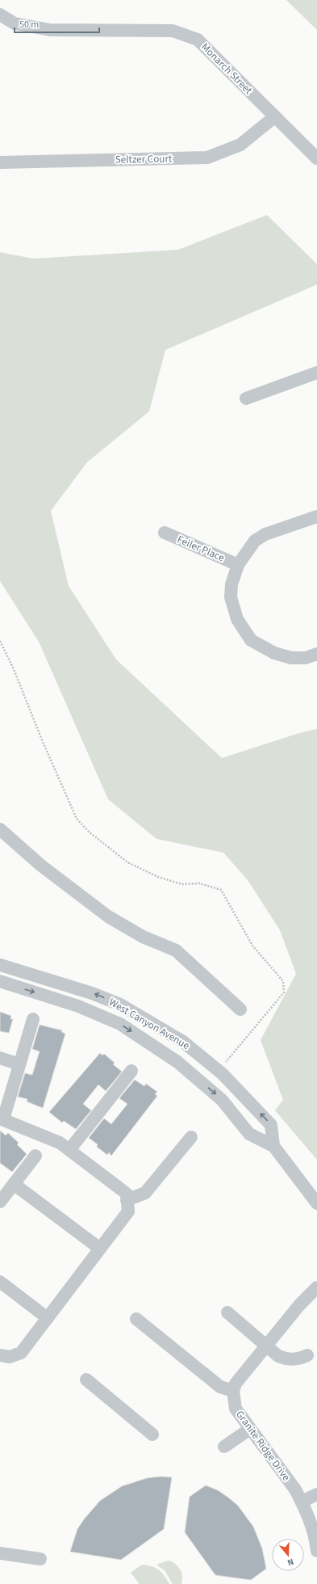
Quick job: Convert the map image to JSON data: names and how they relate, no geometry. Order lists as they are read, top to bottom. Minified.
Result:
{"streets":{"street":["Monarch Street","Seltzer Court","Feiler Place","West Canyon Avenue","Granite Ridge Drive"]},"crossings":[["Monarch Street","Seltzer Court"]],"scale_bar":"50 m","north":"bottom"}
